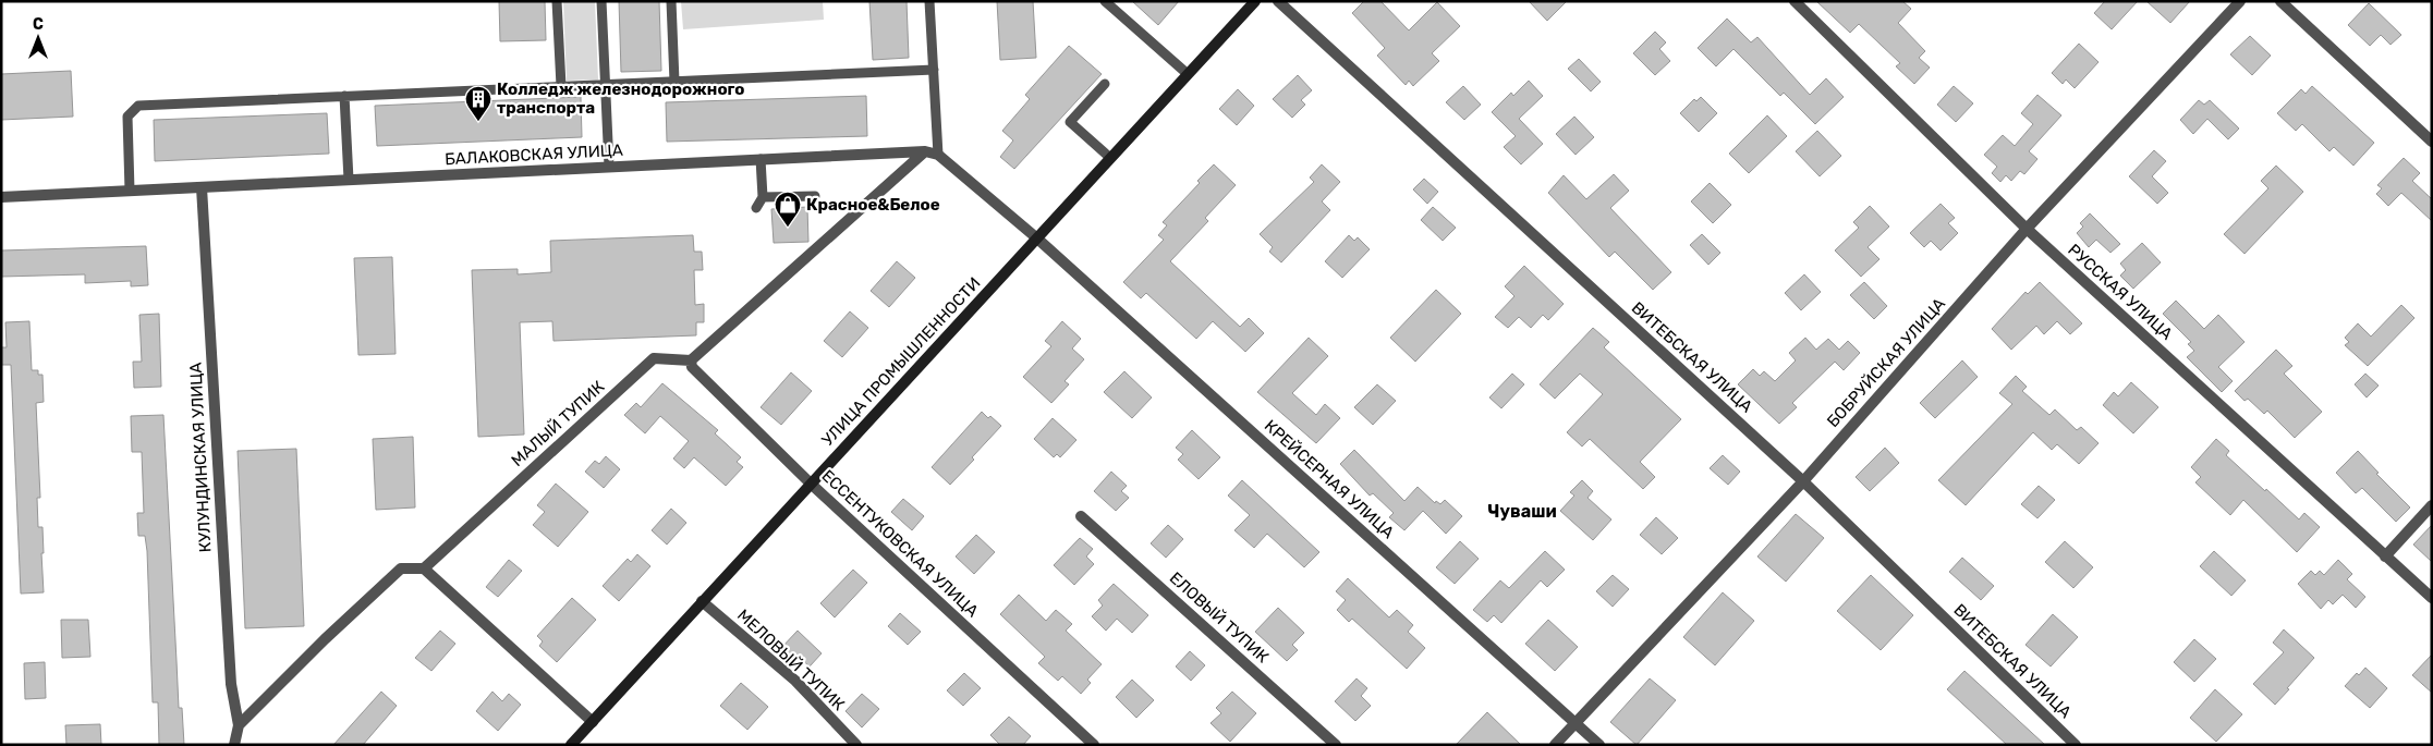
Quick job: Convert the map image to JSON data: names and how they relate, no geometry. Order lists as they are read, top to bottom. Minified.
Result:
{"streets":{"main road":["УЛИЦА ПРОМЫШЛЕННОСТИ"],"street":["БАЛАКОВСКАЯ УЛИЦА","РУССКАЯ УЛИЦА","ВИТЕБСКАЯ УЛИЦА","БОБРУЙСКАЯ УЛИЦА","МАЛЫЙ ТУПИК","КУЛУНДИНСКАЯ УЛИЦА","КРЕЙСЕРНАЯ УЛИЦА","ЕССЕНТУКОВСКАЯ УЛИЦА","ЕЛОВЫЙ ТУПИК","МЕЛОВЫЙ ТУПИК"]},"crossings":[["БАЛАКОВСКАЯ УЛИЦА","УЛИЦА ПРОМЫШЛЕННОСТИ"],["БАЛАКОВСКАЯ УЛИЦА","КУЛУНДИНСКАЯ УЛИЦА"],["БАЛАКОВСКАЯ УЛИЦА","КРЕЙСЕРНАЯ УЛИЦА"],["РУССКАЯ УЛИЦА","БОБРУЙСКАЯ УЛИЦА"],["ВИТЕБСКАЯ УЛИЦА","БОБРУЙСКАЯ УЛИЦА"],["УЛИЦА ПРОМЫШЛЕННОСТИ","КРЕЙСЕРНАЯ УЛИЦА"],["УЛИЦА ПРОМЫШЛЕННОСТИ","ЕССЕНТУКОВСКАЯ УЛИЦА"],["УЛИЦА ПРОМЫШЛЕННОСТИ","МЕЛОВЫЙ ТУПИК"],["БОБРУЙСКАЯ УЛИЦА","КРЕЙСЕРНАЯ УЛИЦА"],["МАЛЫЙ ТУПИК","ЕССЕНТУКОВСКАЯ УЛИЦА"]],"districts":["Чуваши"],"places":{"building":["Колледж железнодорожного транспорта"],"shop":["Красное&Белое"]},"north":"top"}
